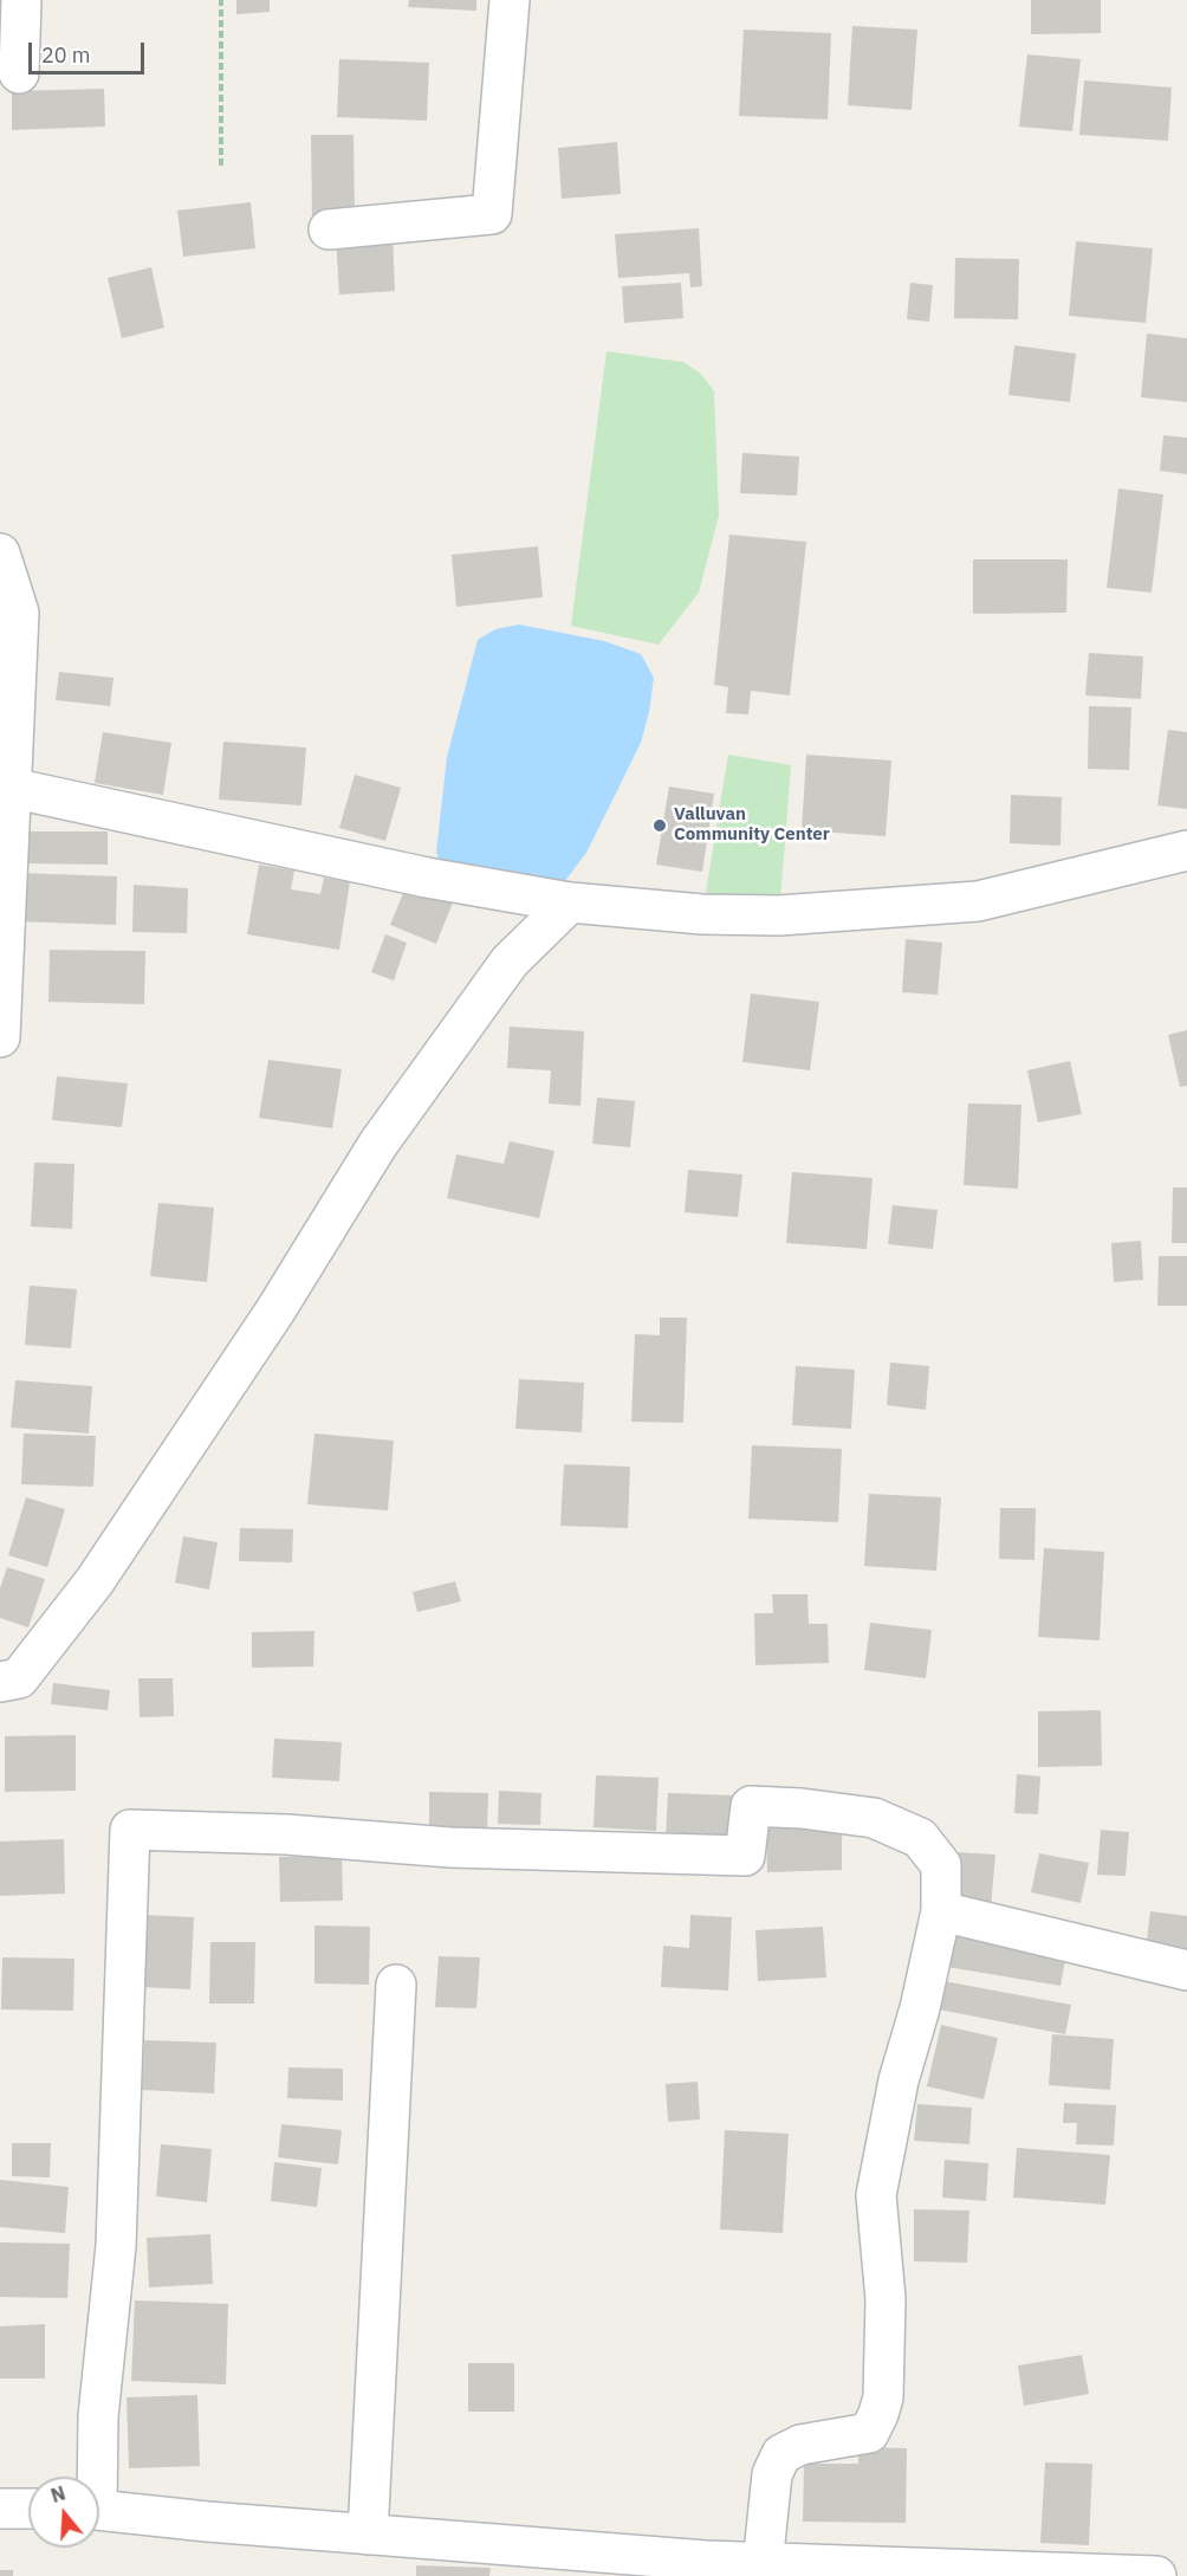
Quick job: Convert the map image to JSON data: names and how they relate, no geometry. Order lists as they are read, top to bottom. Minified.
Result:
{"places":["Valluvan Community Center"],"scale_bar":"20 m","north":"top"}
